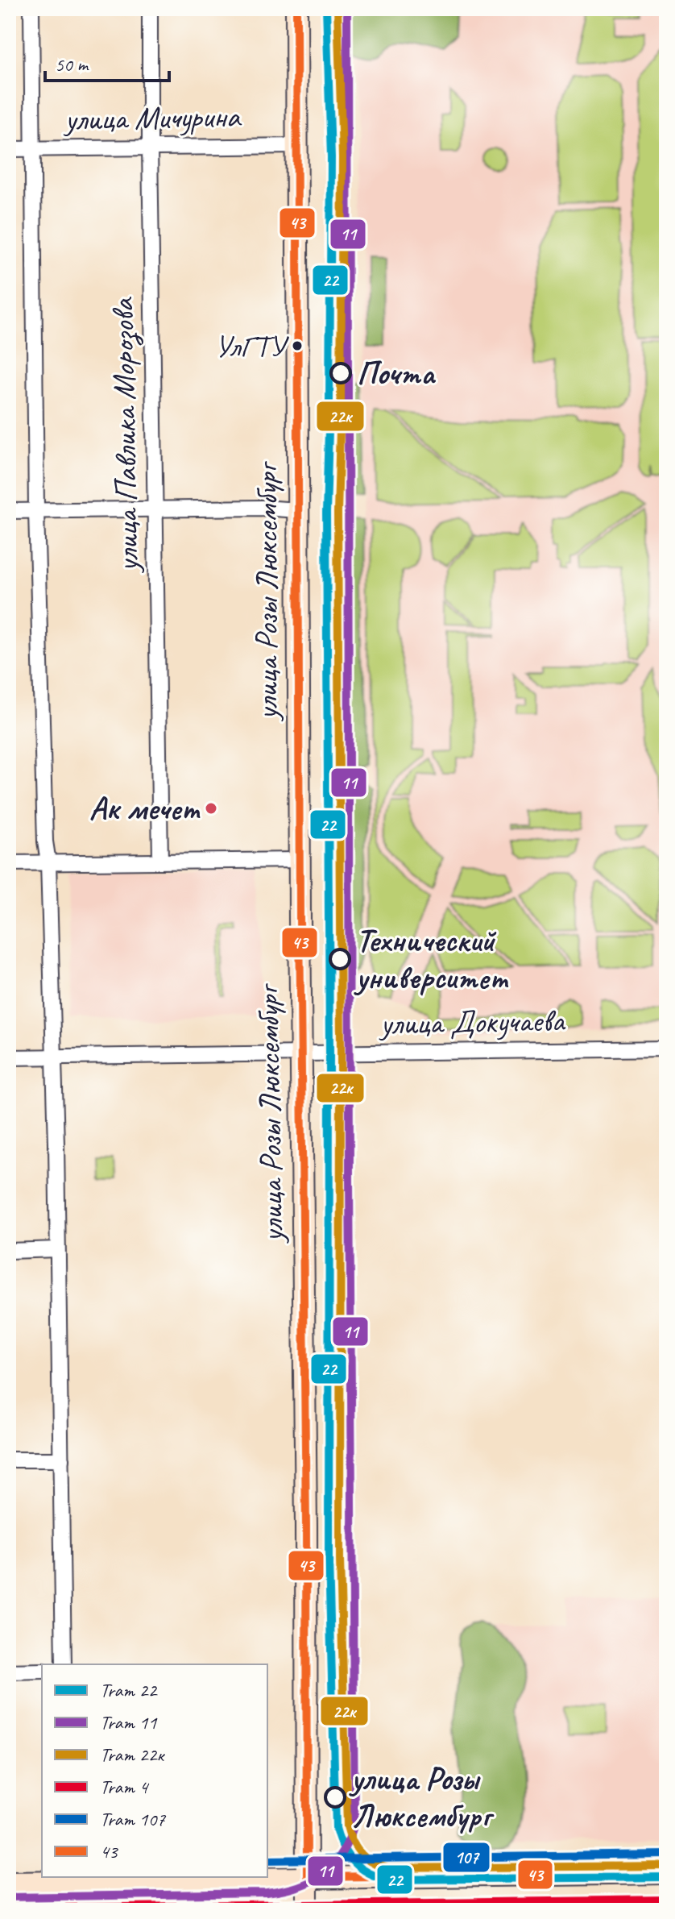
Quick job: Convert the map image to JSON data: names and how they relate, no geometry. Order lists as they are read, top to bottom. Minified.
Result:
{"streets":{"main road":["улица Розы Люксембург"],"street":["улица Мичурина","улица Павлика Морозова","улица Докучаева"]},"crossings":[["улица Мичурина","улица Павлика Морозова"],["улица Мичурина","улица Розы Люксембург"],["улица Розы Люксембург","улица Докучаева"]],"places":["УлГТУ","Почта","Ак мечет","Технический университет","улица Розы Люксембург"],"lines":["tram line 22","tram line 11","tram line 22к","transit line 43","tram line 107","tram line 4"],"legend":["Tram 22","Tram 11","Tram 22к","Tram 4","Tram 107","43"],"scale_bar":"50 m"}
